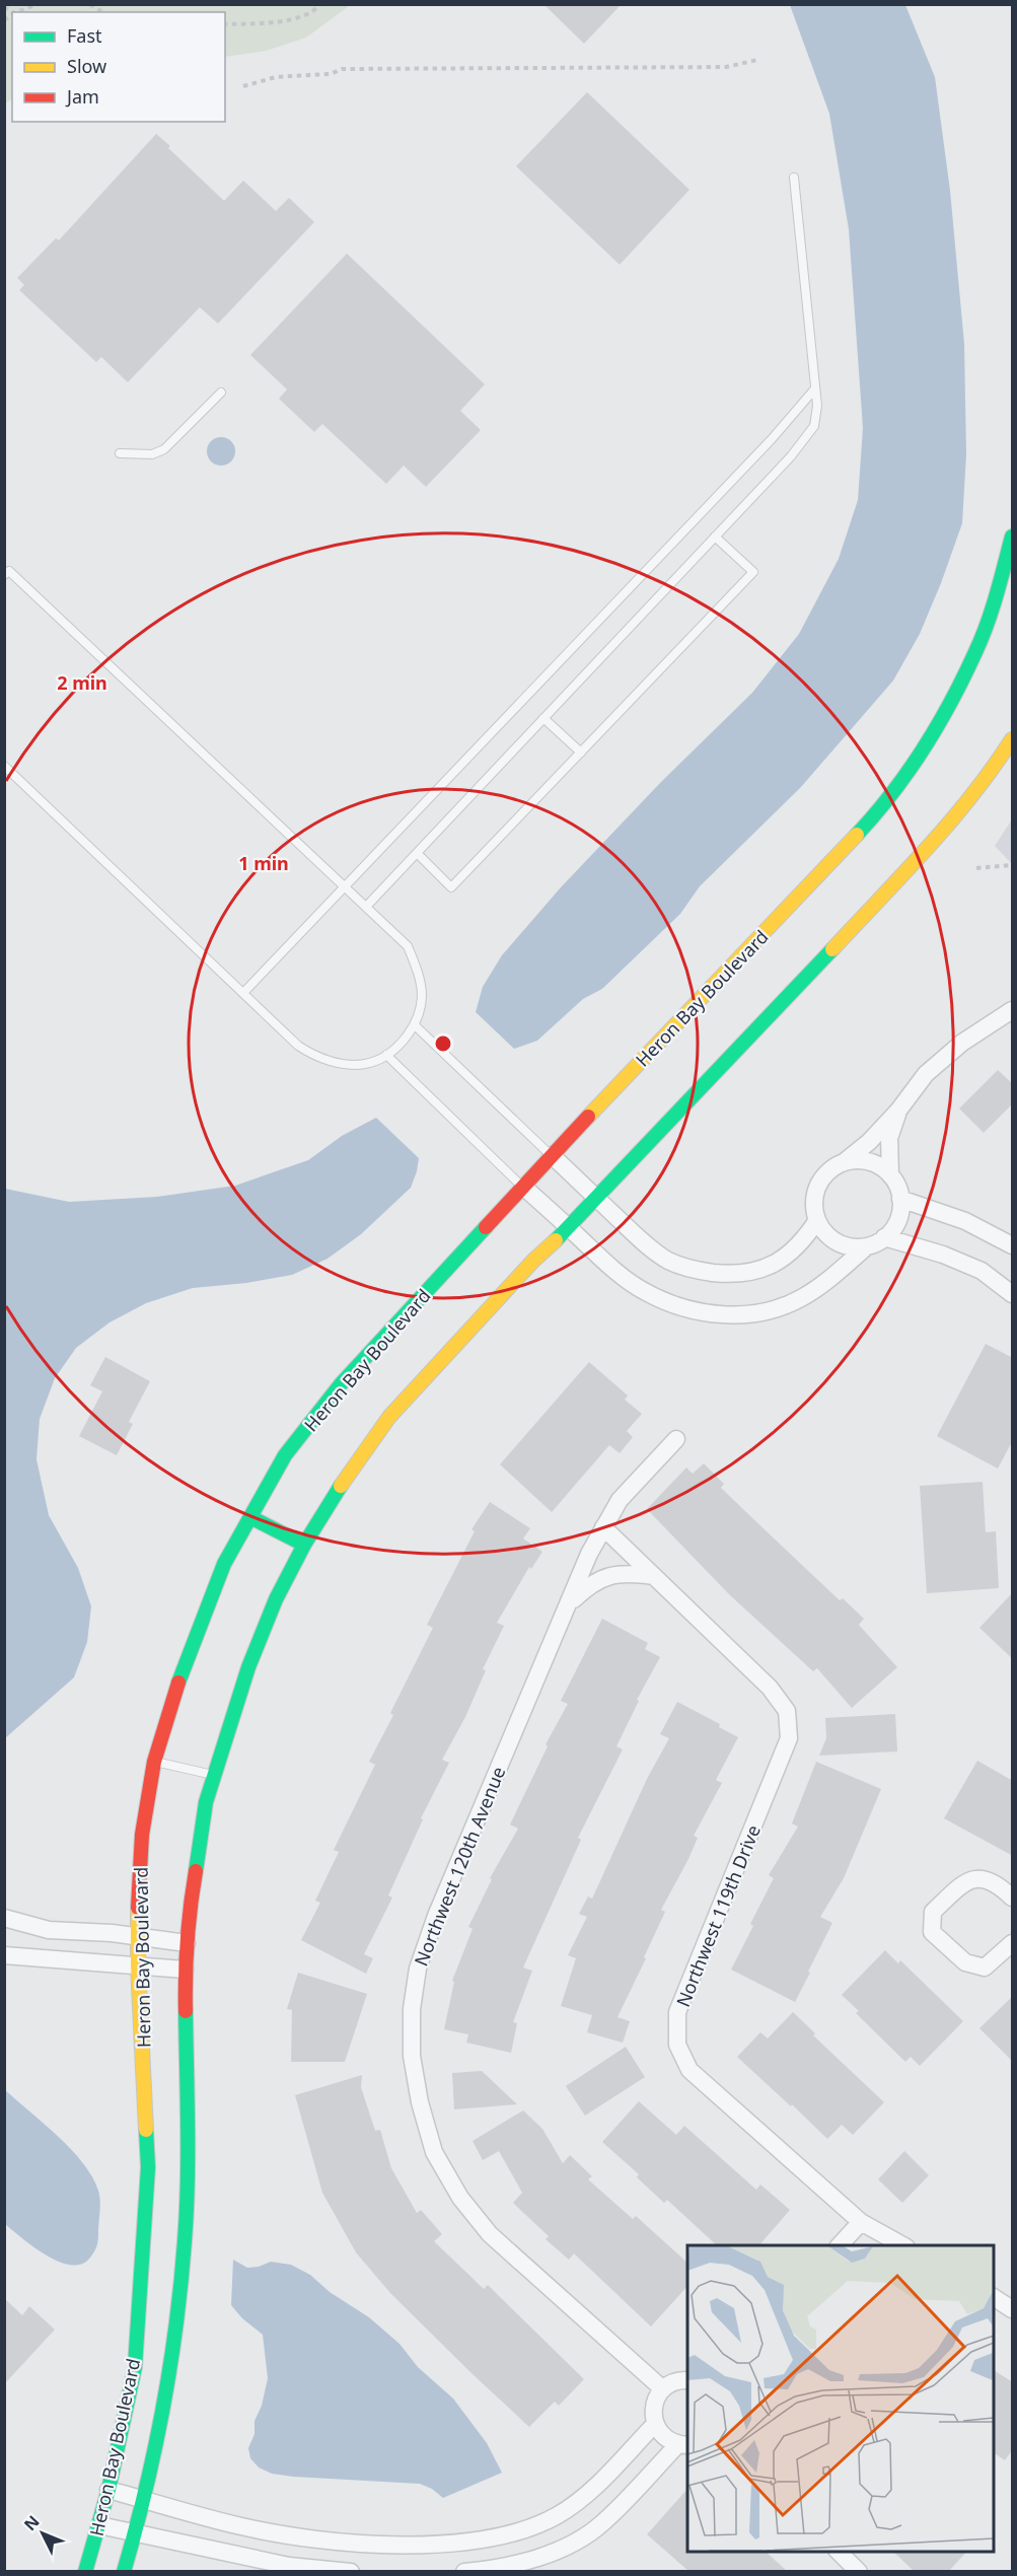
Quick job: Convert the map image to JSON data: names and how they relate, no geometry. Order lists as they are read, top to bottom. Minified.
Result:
{"streets":{"street":["Heron Bay Boulevard","Northwest 120th Avenue","Northwest 119th Drive"]},"crossings":[["Northwest 120th Avenue","Northwest 119th Drive"]],"legend":["Fast","Slow","Jam"],"north":"top left","rings":["2 min","1 min"]}
